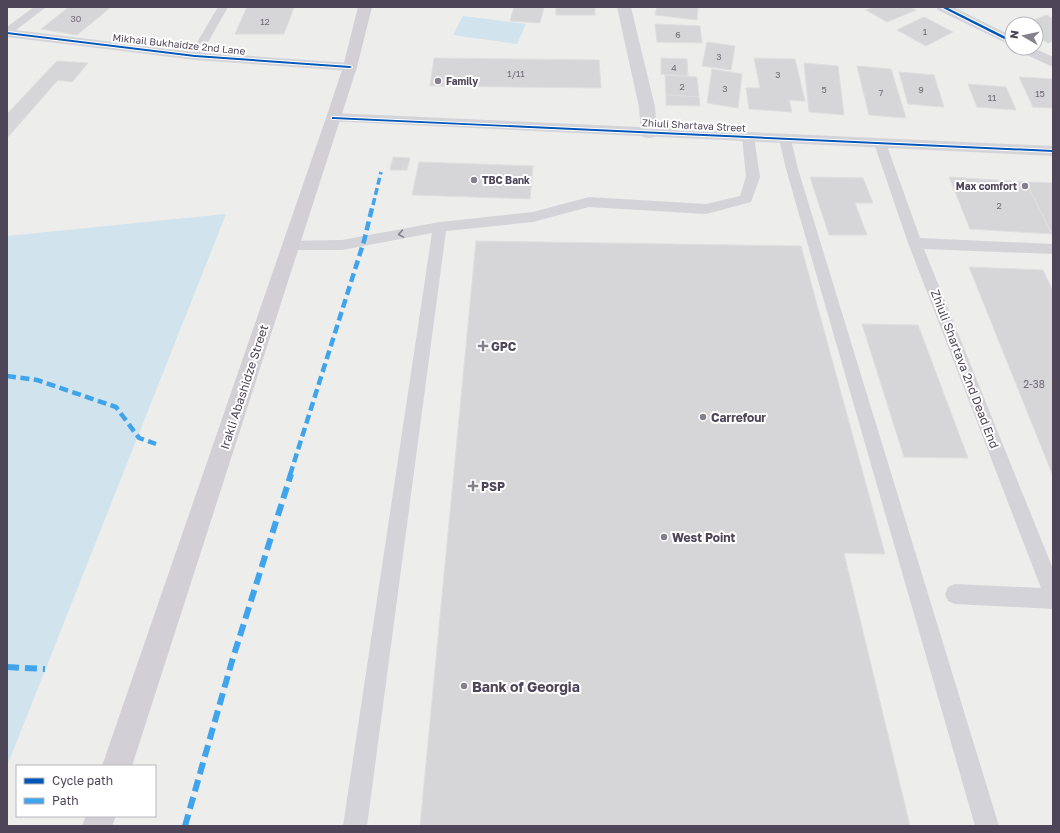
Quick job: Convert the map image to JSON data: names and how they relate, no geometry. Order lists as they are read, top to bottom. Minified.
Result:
{"streets":{"main road":["Irakli Abashidze Street"],"street":["Mikhail Bukhaidze 2nd Lane","Zhiuli Shartava Street"],"lane":["Zhiuli Shartava 2nd Dead End"]},"crossings":[["Mikhail Bukhaidze 2nd Lane","Irakli Abashidze Street"],["Zhiuli Shartava Street","Zhiuli Shartava 2nd Dead End"],["Zhiuli Shartava Street","Irakli Abashidze Street"]],"places":{"other":["Family","TBC Bank","Max comfort","Carrefour","West Point","Bank of Georgia"],"health":["GPC","PSP"]},"house_numbers":["30","12","1","6","3","4","1/11","3","2","3","5","9","7","15","11","2","2-38"],"legend":["Cycle path","Path"],"north":"left"}
